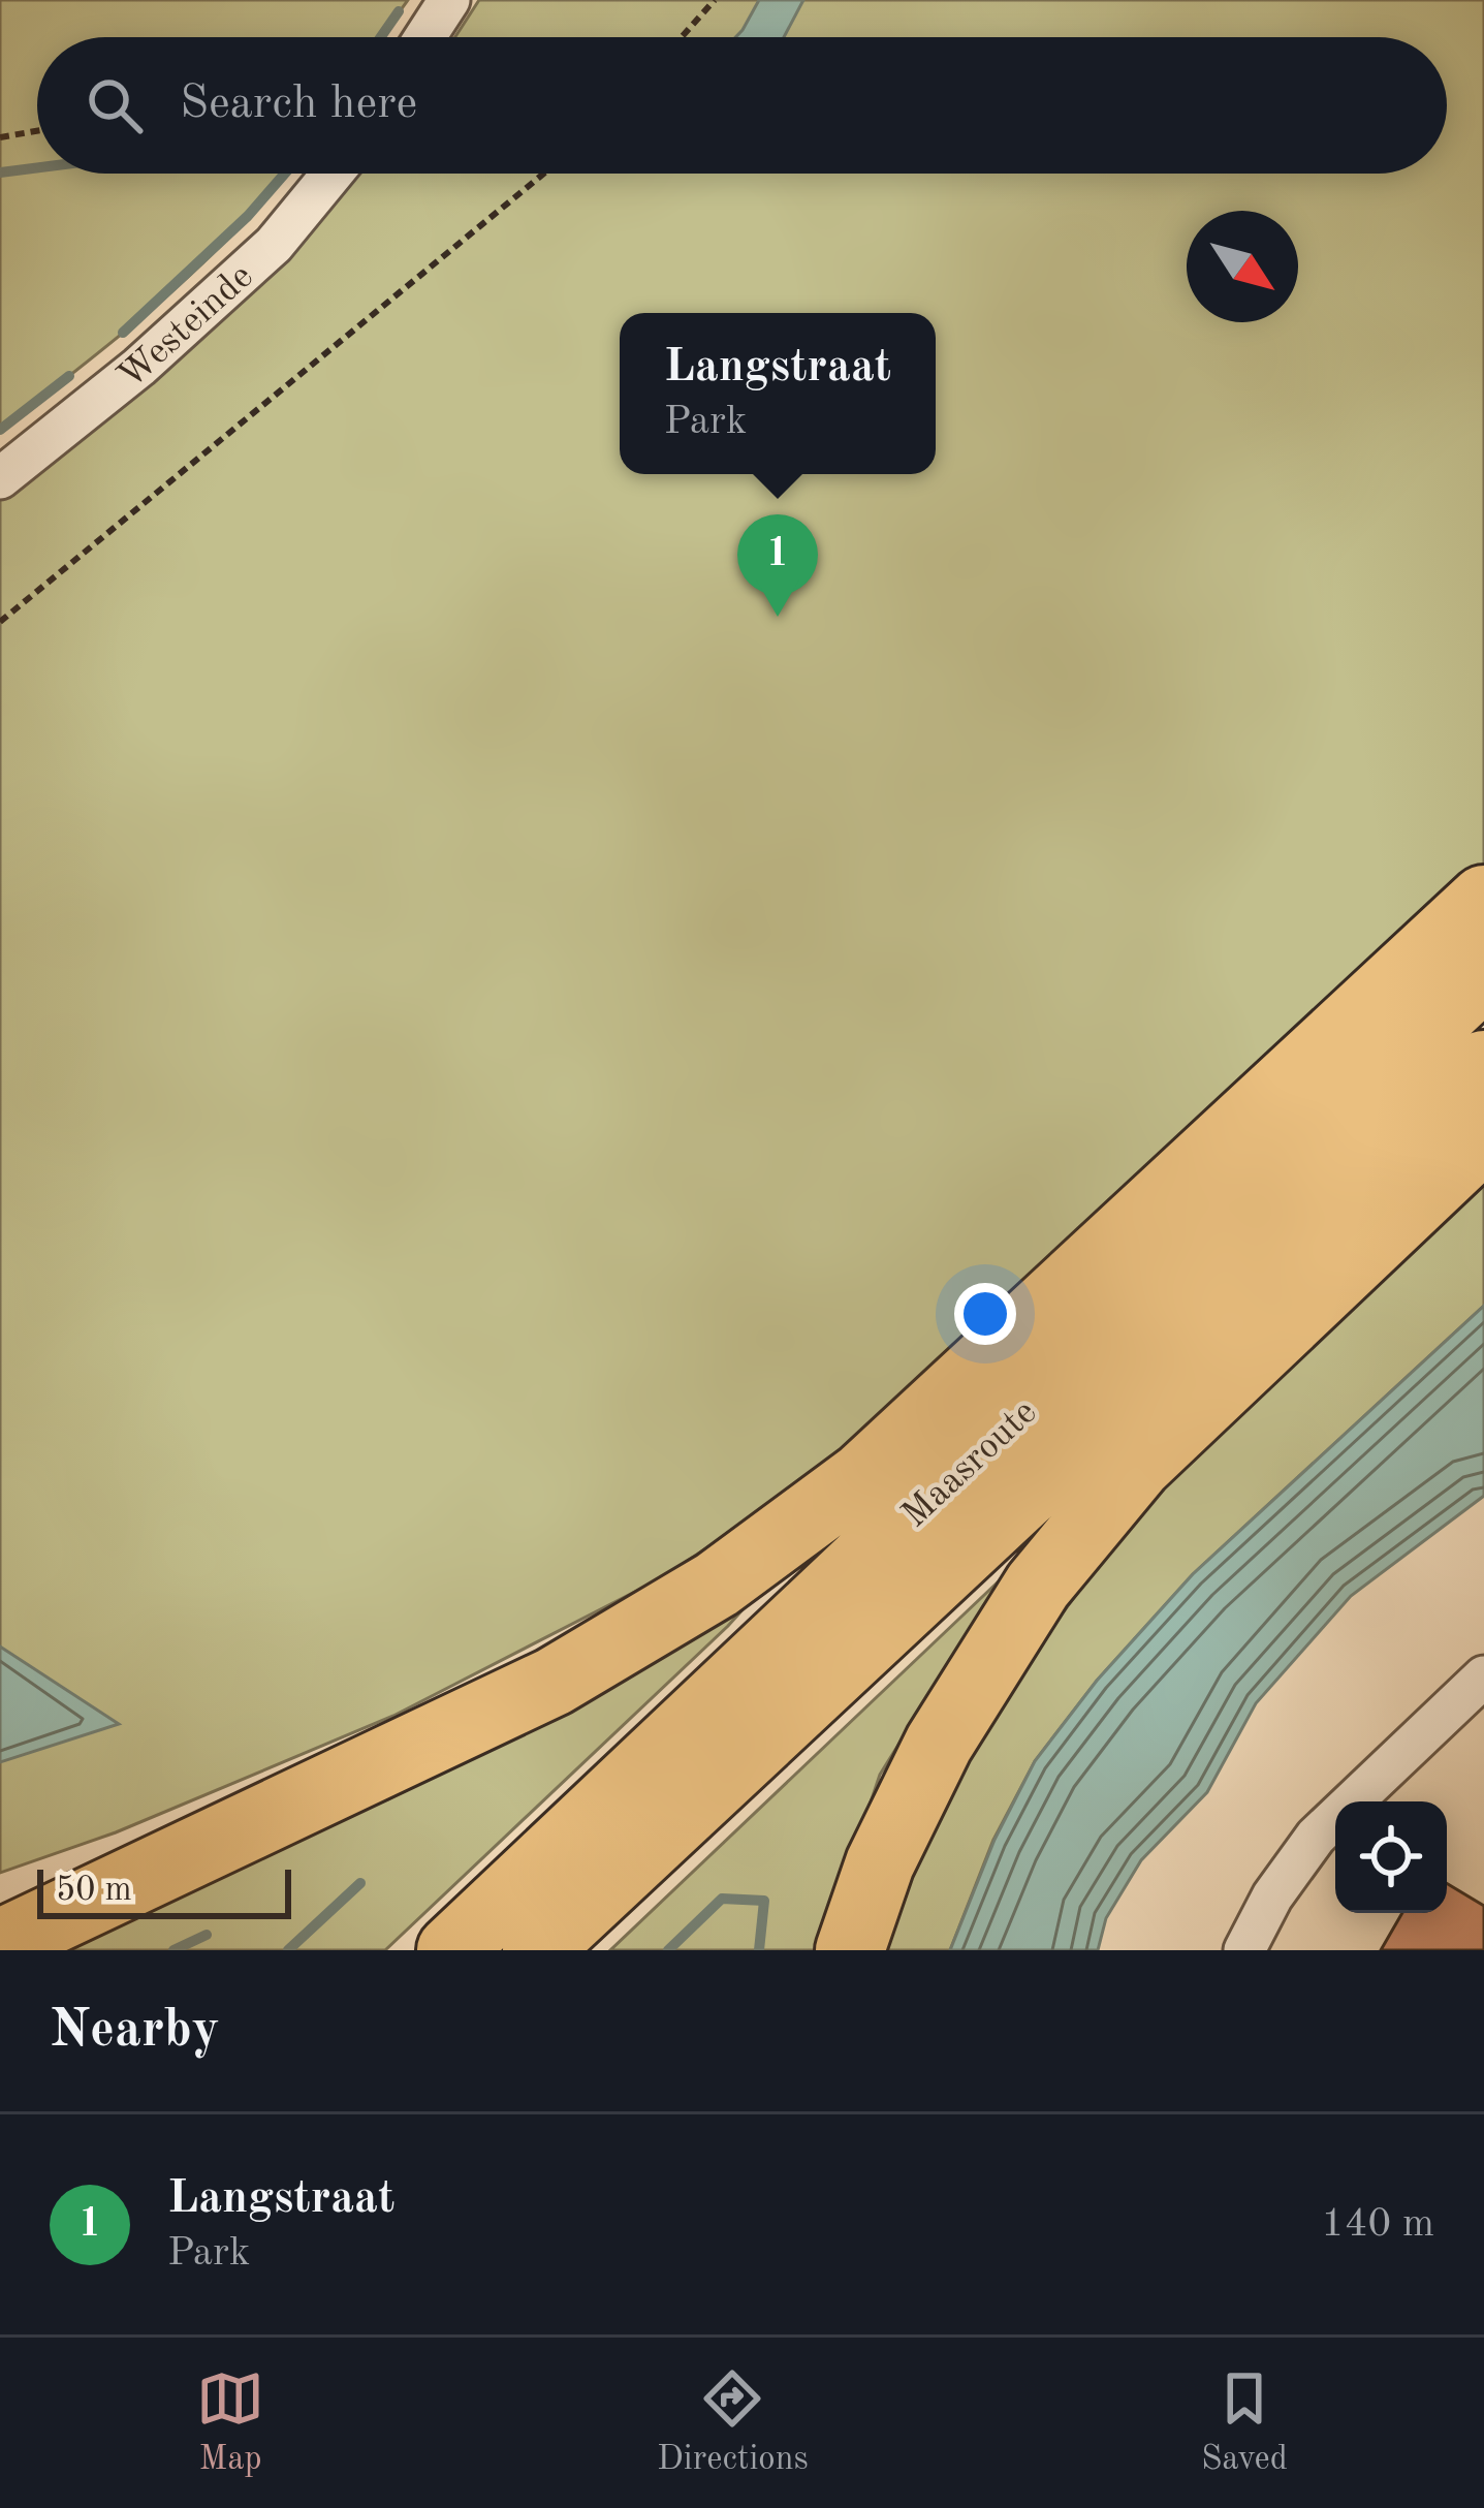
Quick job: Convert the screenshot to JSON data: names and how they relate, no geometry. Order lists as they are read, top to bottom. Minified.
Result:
{"streets":{"highway":["Maasroute"],"street":["Westeinde"]},"scale_bar":"50 m","north":"bottom right","page":{"search":"Search here","popup":["Langstraat","Park"],"pins":"1","scale":"50 m","heading":"Nearby","list":[{"mark":"1","name":"Langstraat","note":"Park","value":"140 m"}],"nav":["Map","Directions","Saved"]}}
